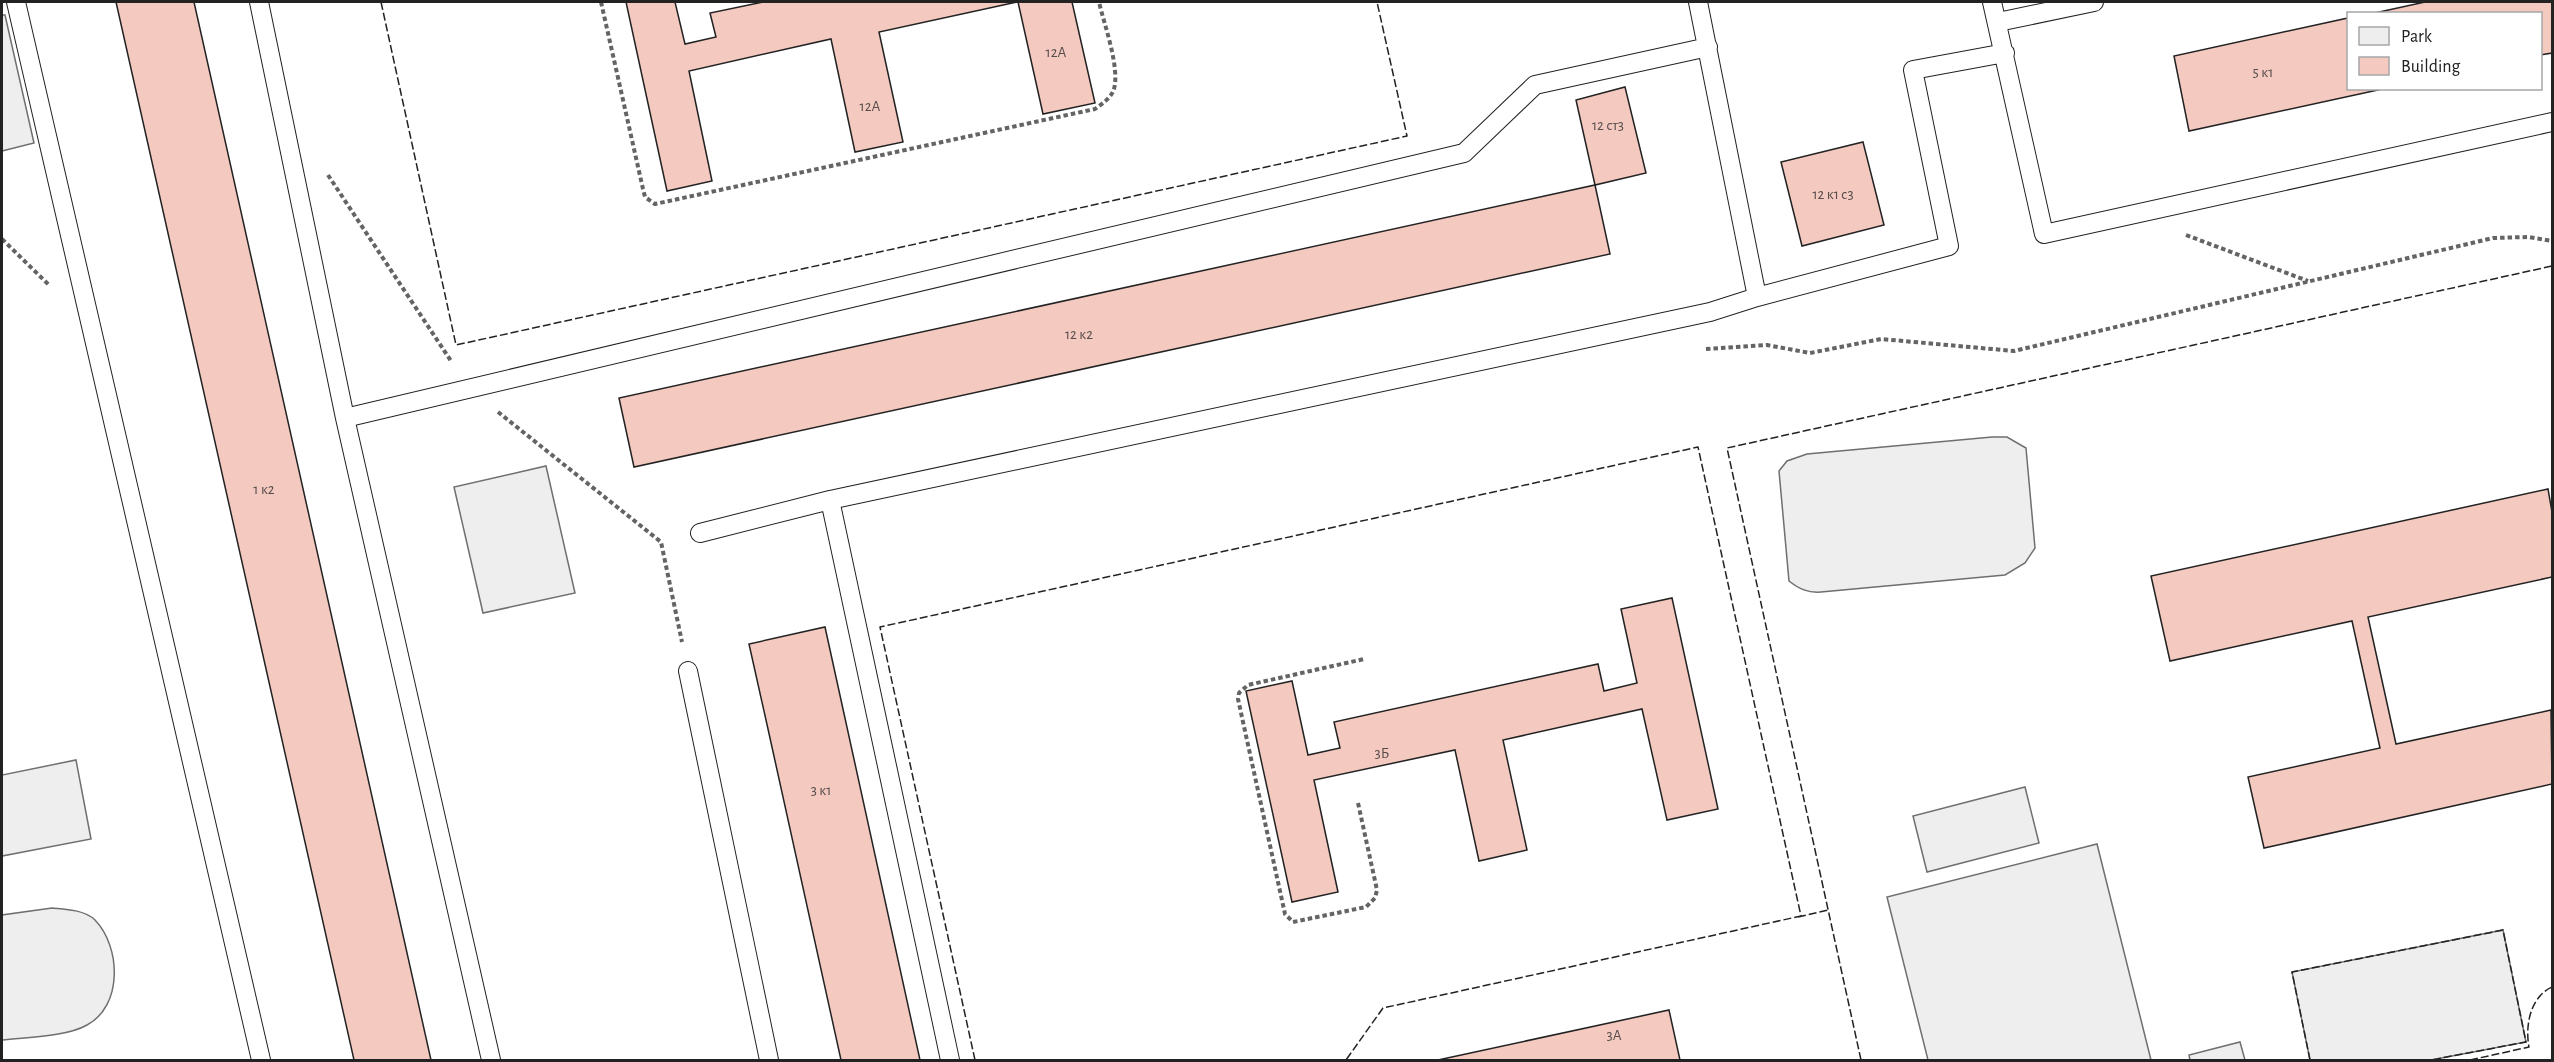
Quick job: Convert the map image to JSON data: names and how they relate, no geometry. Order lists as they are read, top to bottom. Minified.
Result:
{"house_numbers":["12А","5 к1","12А","12 ст3","12 к1 с3","12 к2","1 к2","3Б","3 к1","3А"],"legend":["Park","Building"]}
